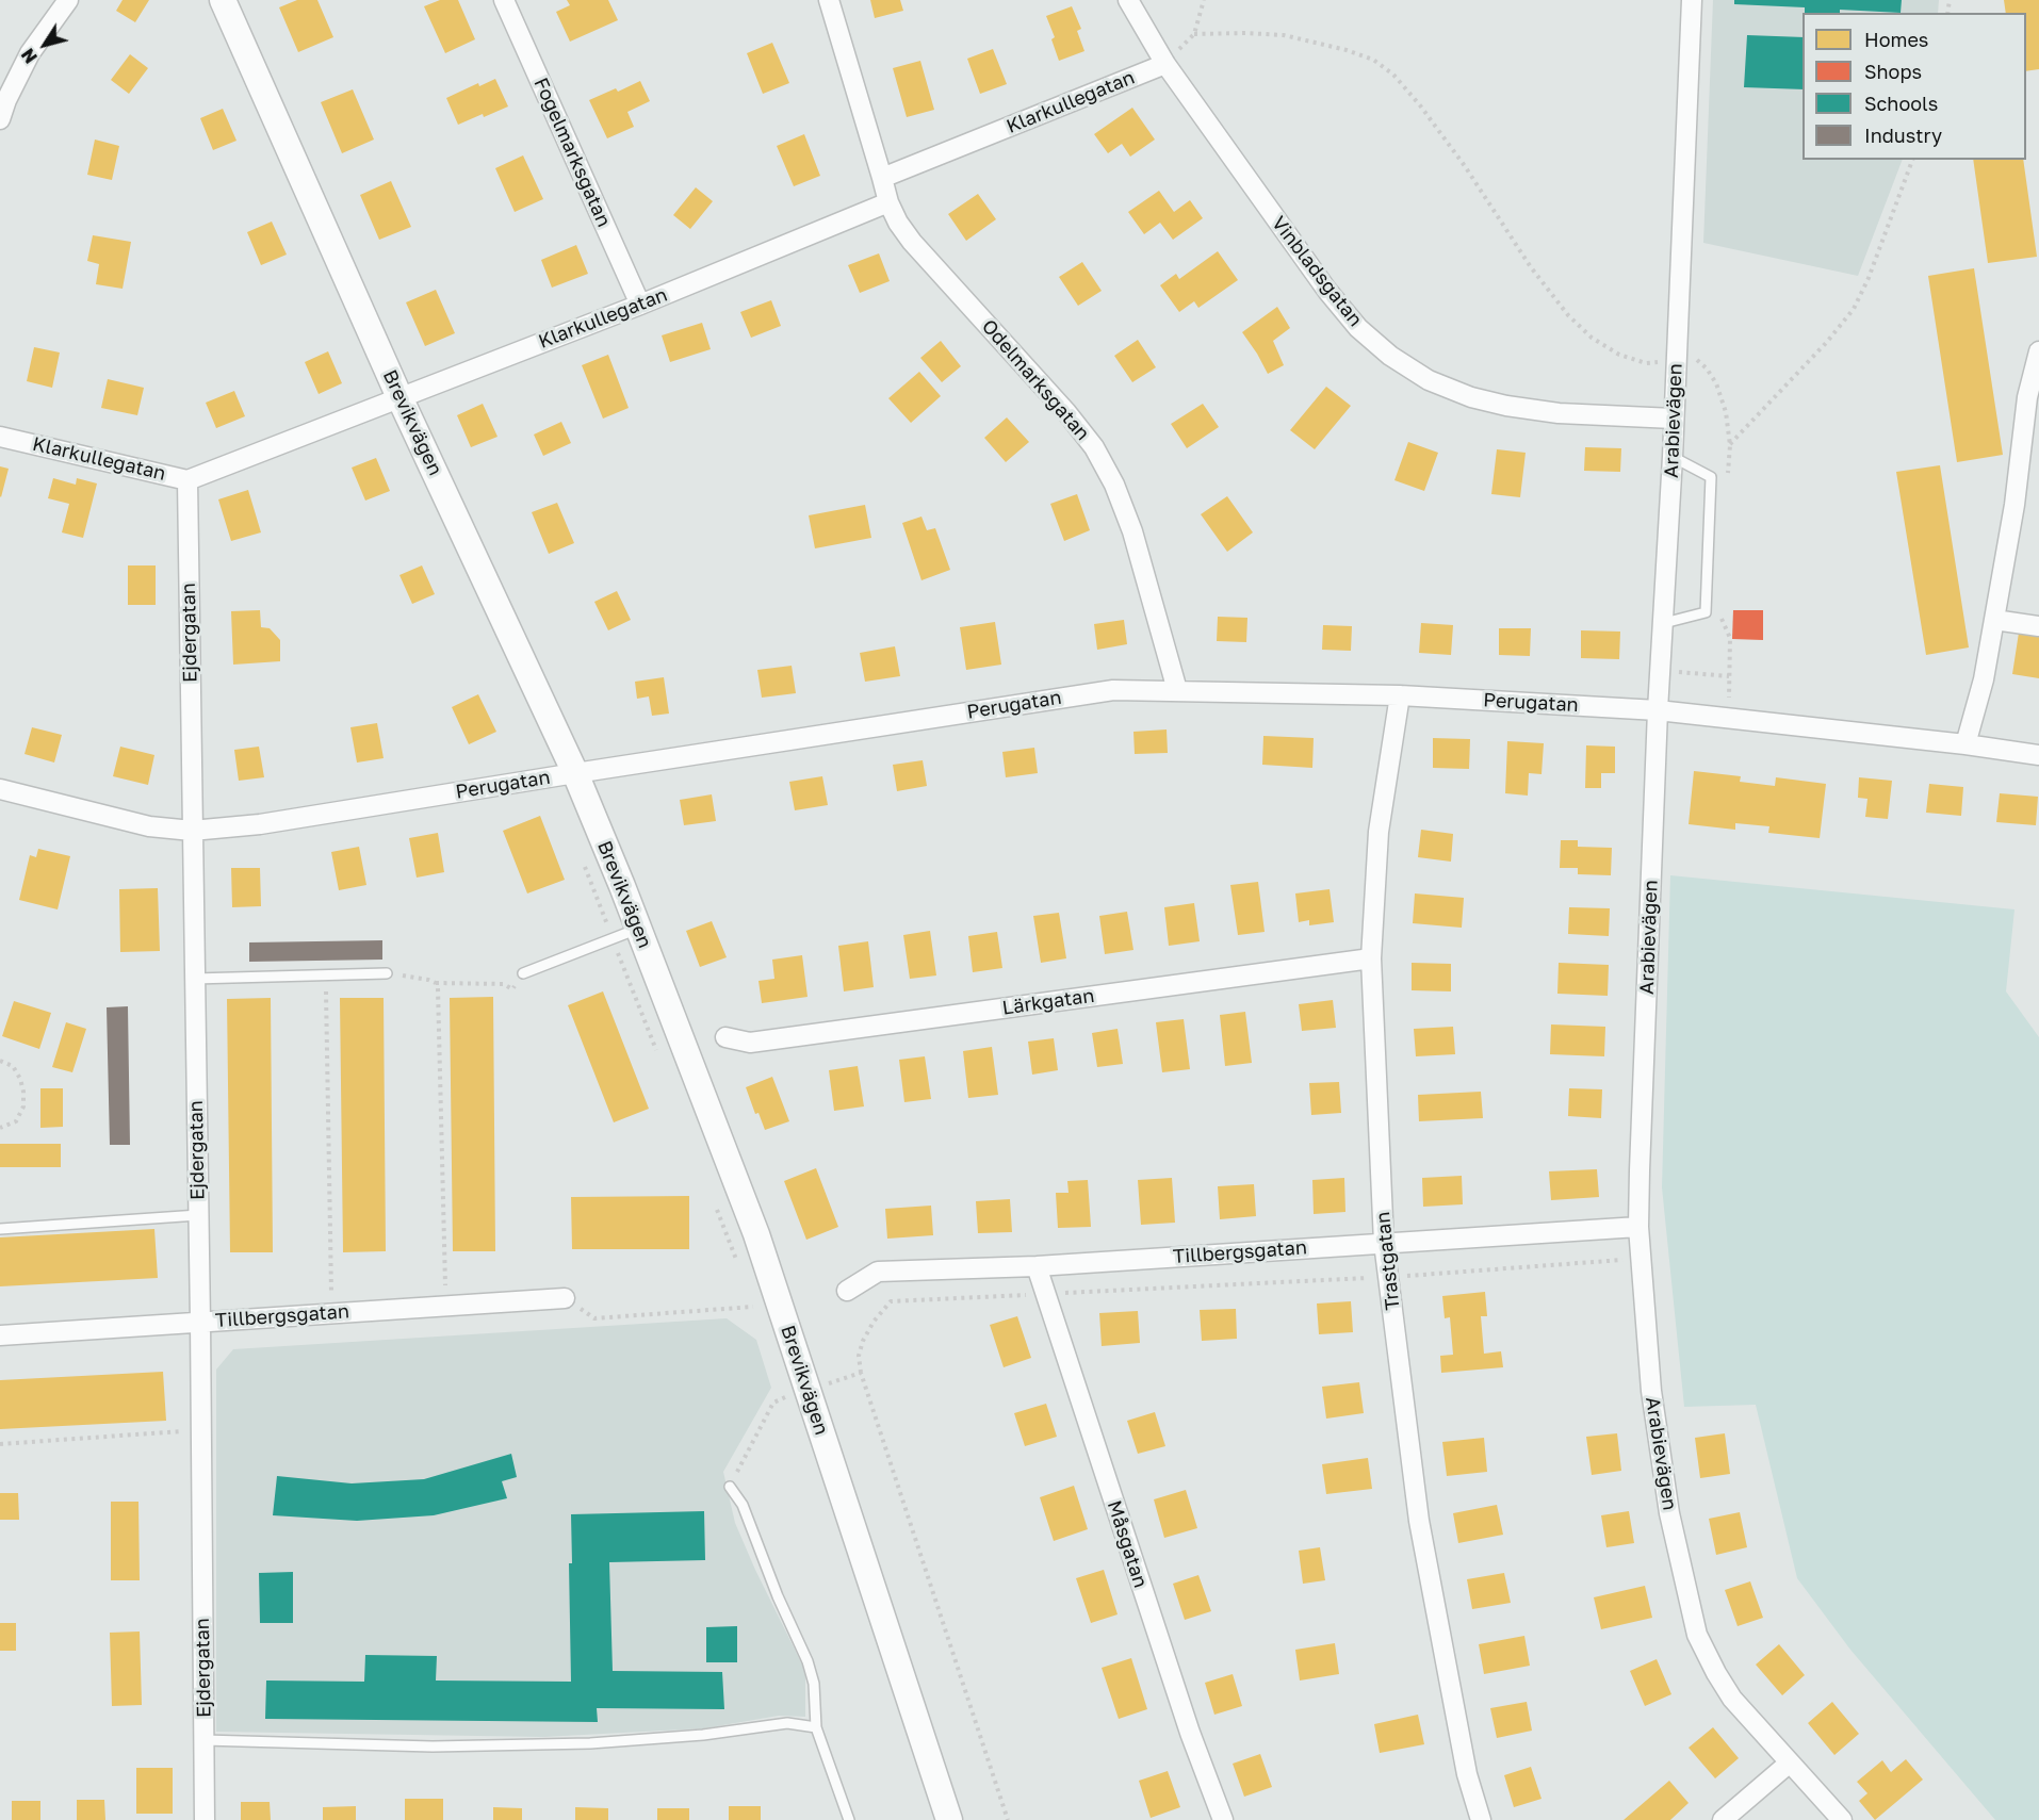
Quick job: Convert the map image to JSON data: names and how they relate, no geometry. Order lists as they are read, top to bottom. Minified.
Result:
{"streets":{"street":["Klarkullegatan","Fogelmarksgatan","Vinbladsgatan","Odelmarksgatan","Arabievägen","Brevikvägen","Ejdergatan","Perugatan","Lärkgatan","Tillbergsgatan","Trastgatan","Måsgatan"]},"crossings":[["Klarkullegatan","Fogelmarksgatan"],["Klarkullegatan","Vinbladsgatan"],["Klarkullegatan","Odelmarksgatan"],["Klarkullegatan","Brevikvägen"],["Klarkullegatan","Ejdergatan"],["Vinbladsgatan","Arabievägen"],["Odelmarksgatan","Perugatan"],["Arabievägen","Perugatan"],["Arabievägen","Tillbergsgatan"],["Brevikvägen","Perugatan"],["Ejdergatan","Perugatan"],["Ejdergatan","Tillbergsgatan"],["Perugatan","Trastgatan"],["Lärkgatan","Trastgatan"],["Tillbergsgatan","Trastgatan"],["Tillbergsgatan","Måsgatan"]],"legend":["Homes","Shops","Schools","Industry"],"north":"bottom left"}
